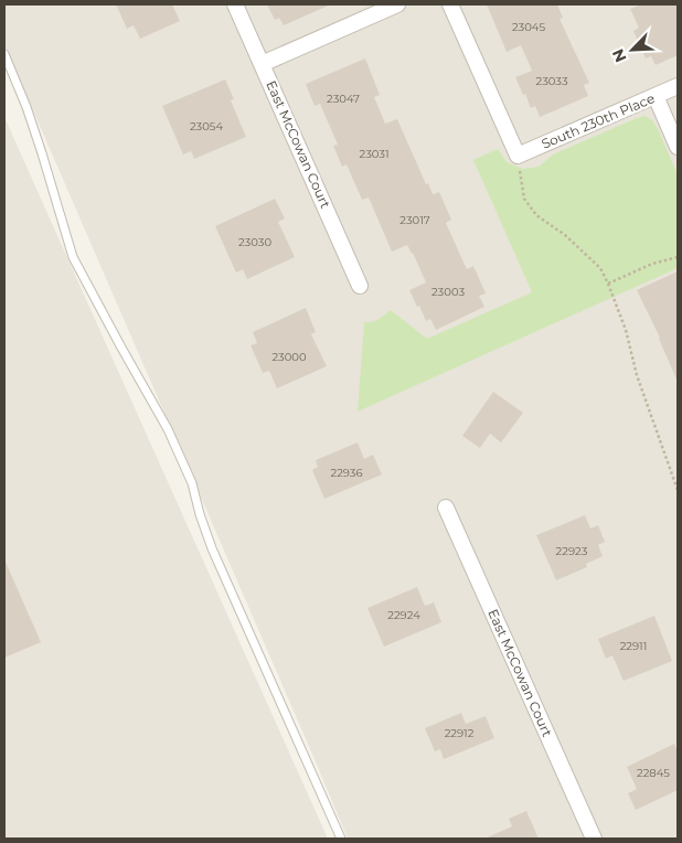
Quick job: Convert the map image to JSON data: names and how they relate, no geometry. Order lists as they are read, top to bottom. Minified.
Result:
{"streets":{"street":["South 230th Place","East McCowan Court"]},"house_numbers":["23045","23033","23047","23054","23031","23017","23030","23003","23000","22936","22923","22924","22911","22912","22845"],"north":"bottom left"}
